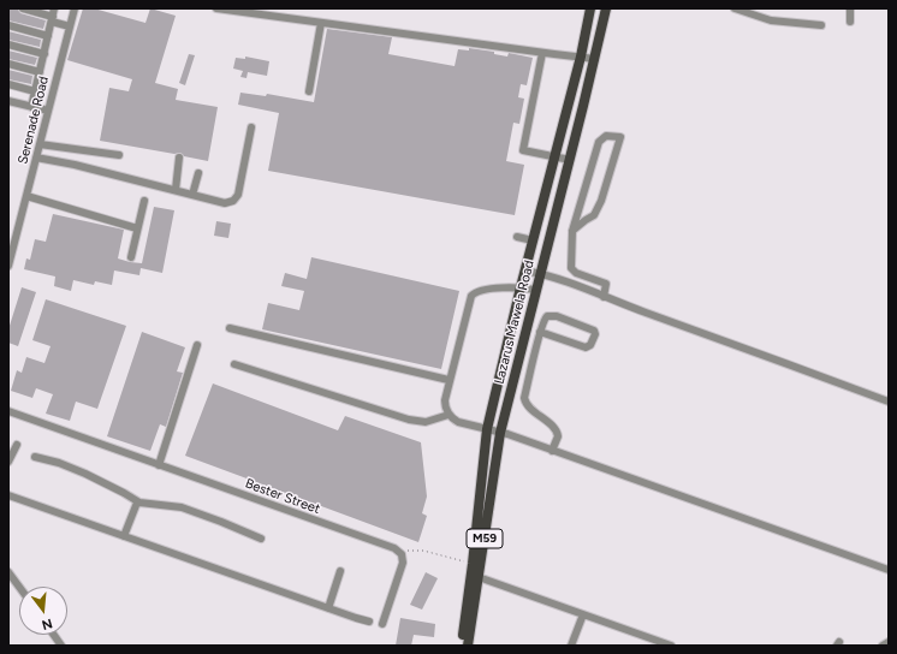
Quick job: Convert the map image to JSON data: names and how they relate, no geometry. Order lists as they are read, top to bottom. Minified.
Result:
{"streets":{"main road":["Lazarus Mawela Road","M59"],"street":["Serenade Road","Bester Street"]},"north":"bottom"}
